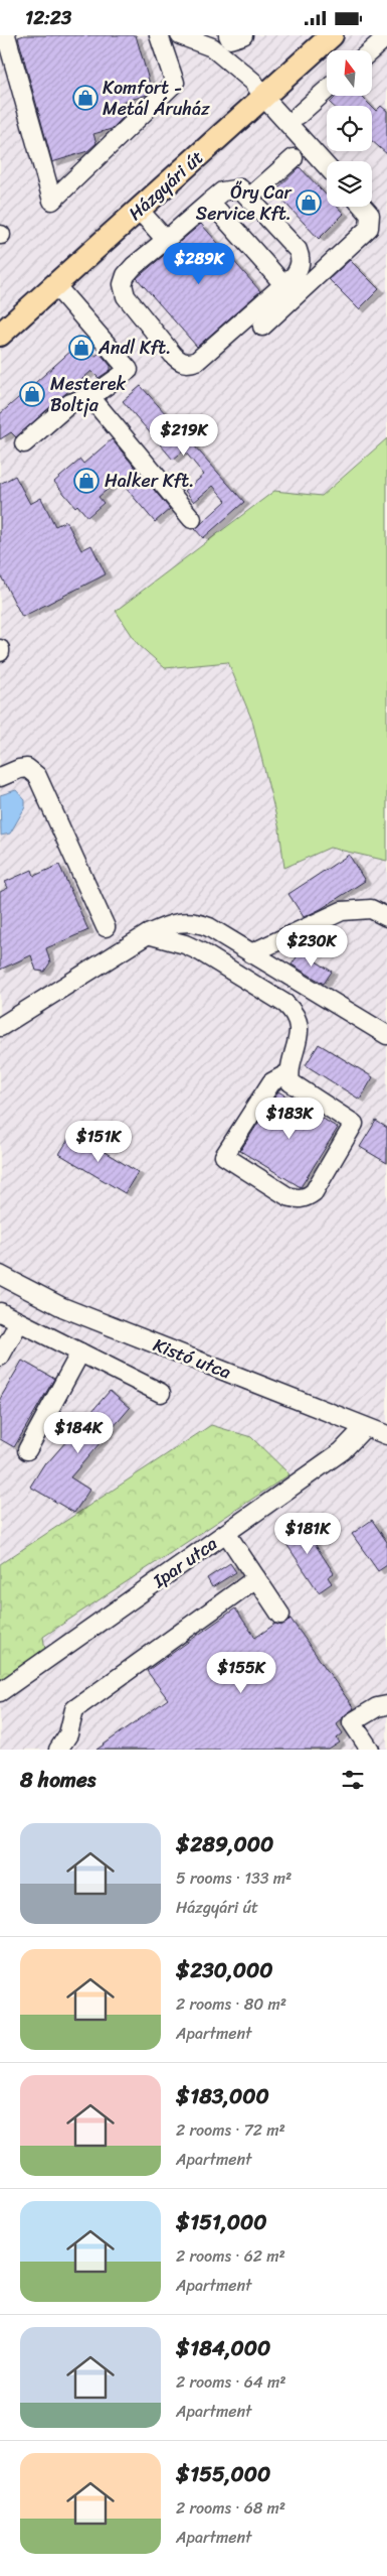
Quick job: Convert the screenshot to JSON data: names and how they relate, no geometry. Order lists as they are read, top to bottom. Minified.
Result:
{"streets":{"main road":["Házgyári út"],"street":["Kistó utca","Ipar utca"]},"crossings":[["Kistó utca","Ipar utca"]],"places":{"shop":["Komfort - Metál Áruház","Őry Car Service Kft.","Andl Kft.","Mesterek Boltja","Halker Kft."]},"north":"top","page":{"status":"12:23","price":["$289K","$219K","$230K","$183K","$151K","$184K","$181K","$155K"],"heading":"8 homes","list":[{"name":"$289,000","note":"5 rooms · 133 m² · Házgyári út"},{"name":"$230,000","note":"2 rooms · 80 m² · Apartment"},{"name":"$183,000","note":"2 rooms · 72 m² · Apartment"},{"name":"$151,000","note":"2 rooms · 62 m² · Apartment"},{"name":"$184,000","note":"2 rooms · 64 m² · Apartment"},{"name":"$155,000","note":"2 rooms · 68 m² · Apartment"}]}}
